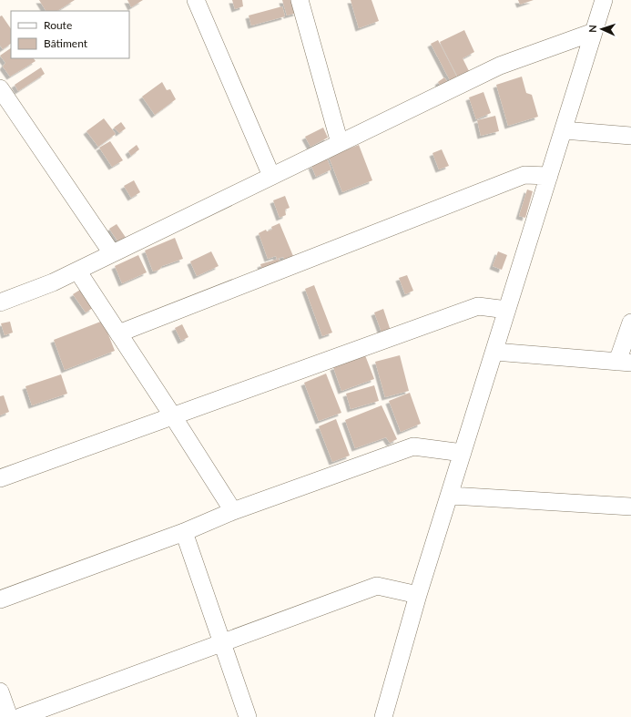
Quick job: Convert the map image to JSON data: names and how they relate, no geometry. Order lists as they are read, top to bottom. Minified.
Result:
{"legend":["Route","Bâtiment"],"north":"left"}
